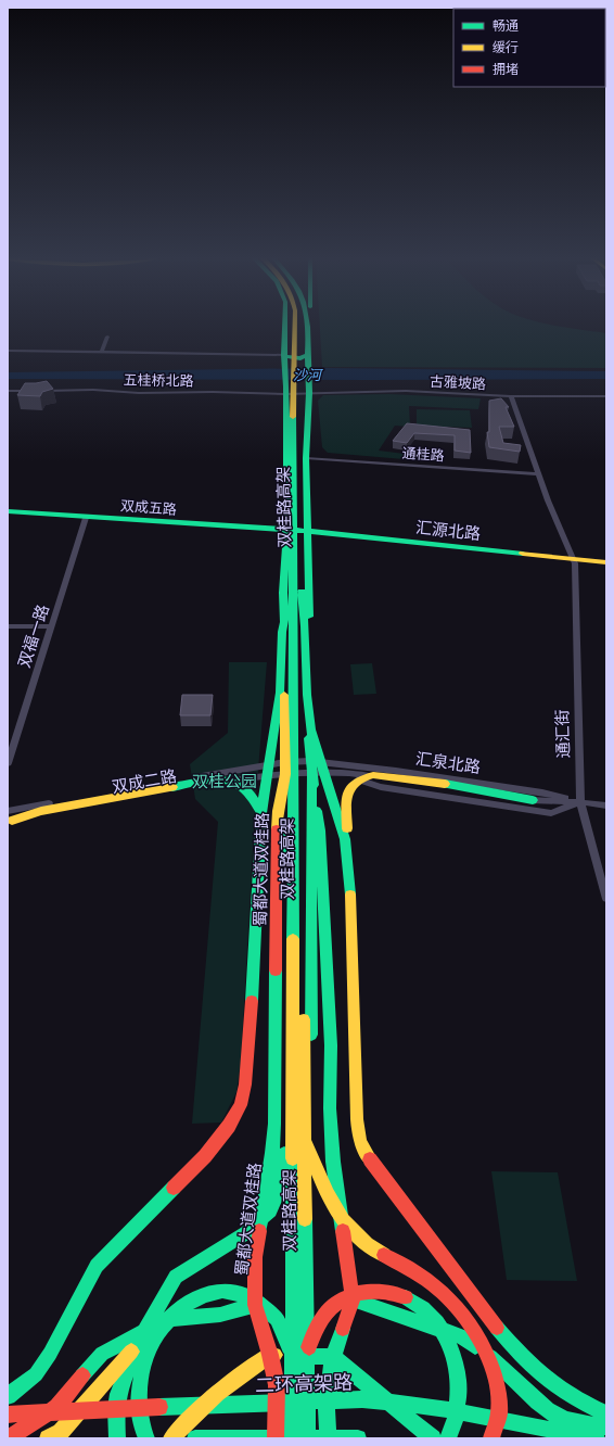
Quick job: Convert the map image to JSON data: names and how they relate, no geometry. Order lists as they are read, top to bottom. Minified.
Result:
{"streets":{"main road":["双成五路","双桂路高架","汇源北路","蜀都大道双桂路","二环高架路"],"street":["五桂桥北路","古雅坡路","通桂路","双福一路","通汇街","汇泉北路","双成二路"]},"crossings":[["五桂桥北路","蜀都大道双桂路"],["双成五路","汇源北路"],["双成五路","双福一路"],["双成五路","蜀都大道双桂路"],["双桂路高架","蜀都大道双桂路"],["汇源北路","通汇街"],["汇源北路","蜀都大道双桂路"],["通汇街","汇泉北路"],["汇泉北路","双成二路"],["双成二路","蜀都大道双桂路"]],"water":["沙河"],"parks":["双桂公园"],"legend":["畅通","缓行","拥堵"]}
